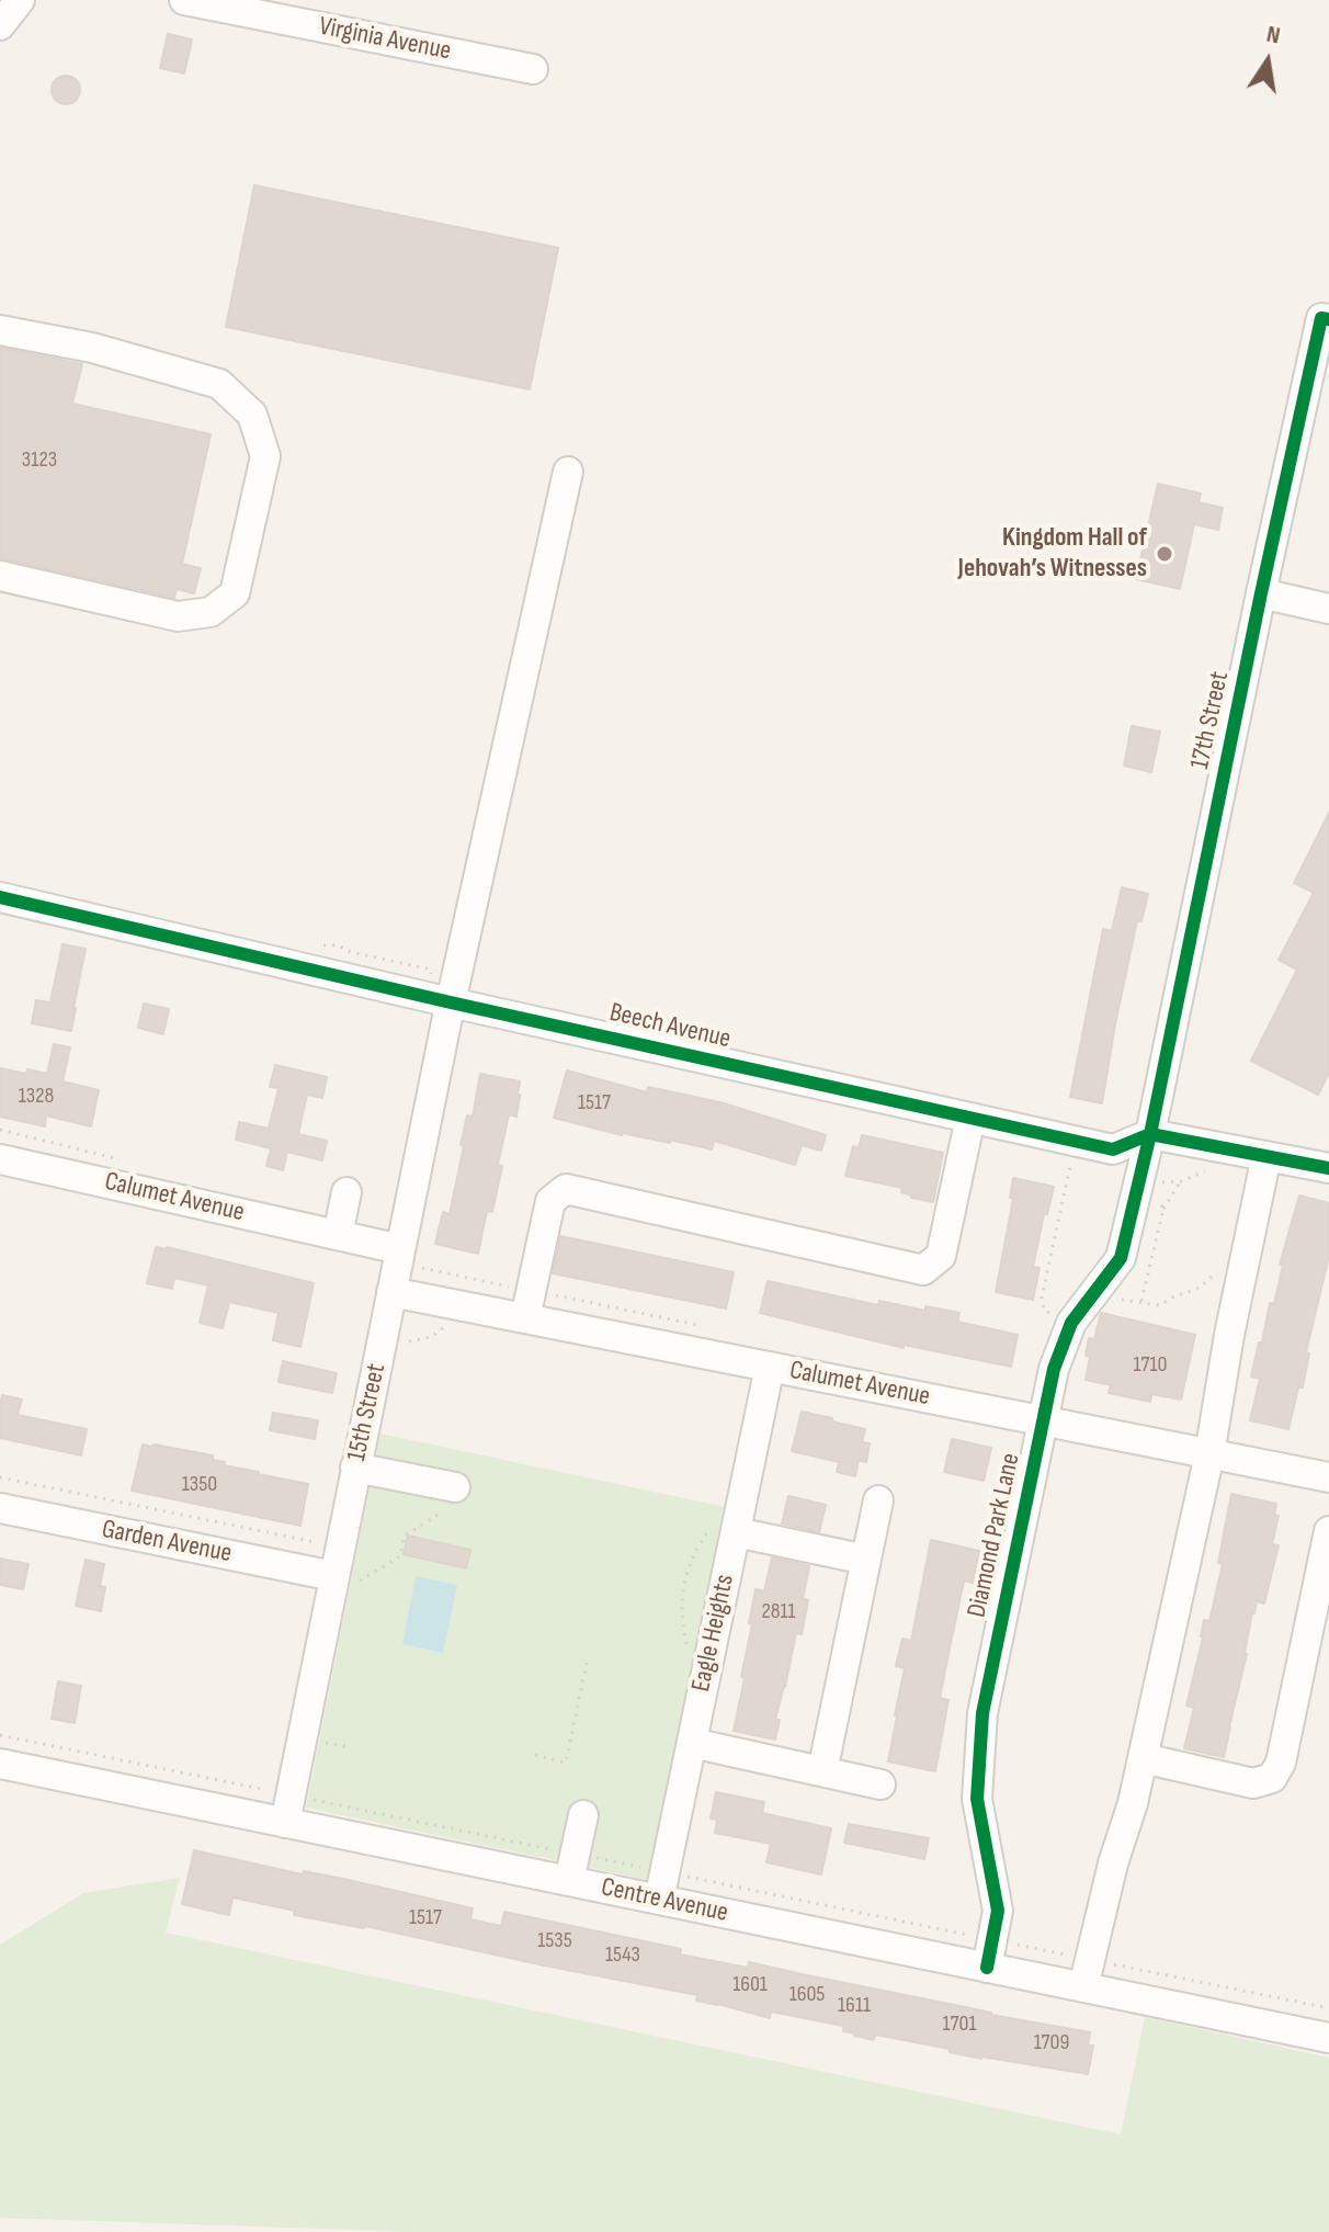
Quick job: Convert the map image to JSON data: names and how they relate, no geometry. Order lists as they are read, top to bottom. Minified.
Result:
{"streets":{"street":["Virginia Avenue","17th Street","Beech Avenue","Calumet Avenue","15th Street","Diamond Park Lane","Garden Avenue","Eagle Heights","Centre Avenue"]},"crossings":[["17th Street","Beech Avenue"],["17th Street","Diamond Park Lane"],["Beech Avenue","15th Street"],["Beech Avenue","Diamond Park Lane"],["Calumet Avenue","15th Street"],["Calumet Avenue","Diamond Park Lane"],["Calumet Avenue","Eagle Heights"],["15th Street","Garden Avenue"],["15th Street","Centre Avenue"],["Diamond Park Lane","Centre Avenue"],["Eagle Heights","Centre Avenue"]],"places":["Kingdom Hall of Jehovah’s Witnesses"],"house_numbers":["3123","1328","1517","1710","1350","2811","1517","1535","1543","1601","1605","1611","1701","1709"],"north":"top"}
